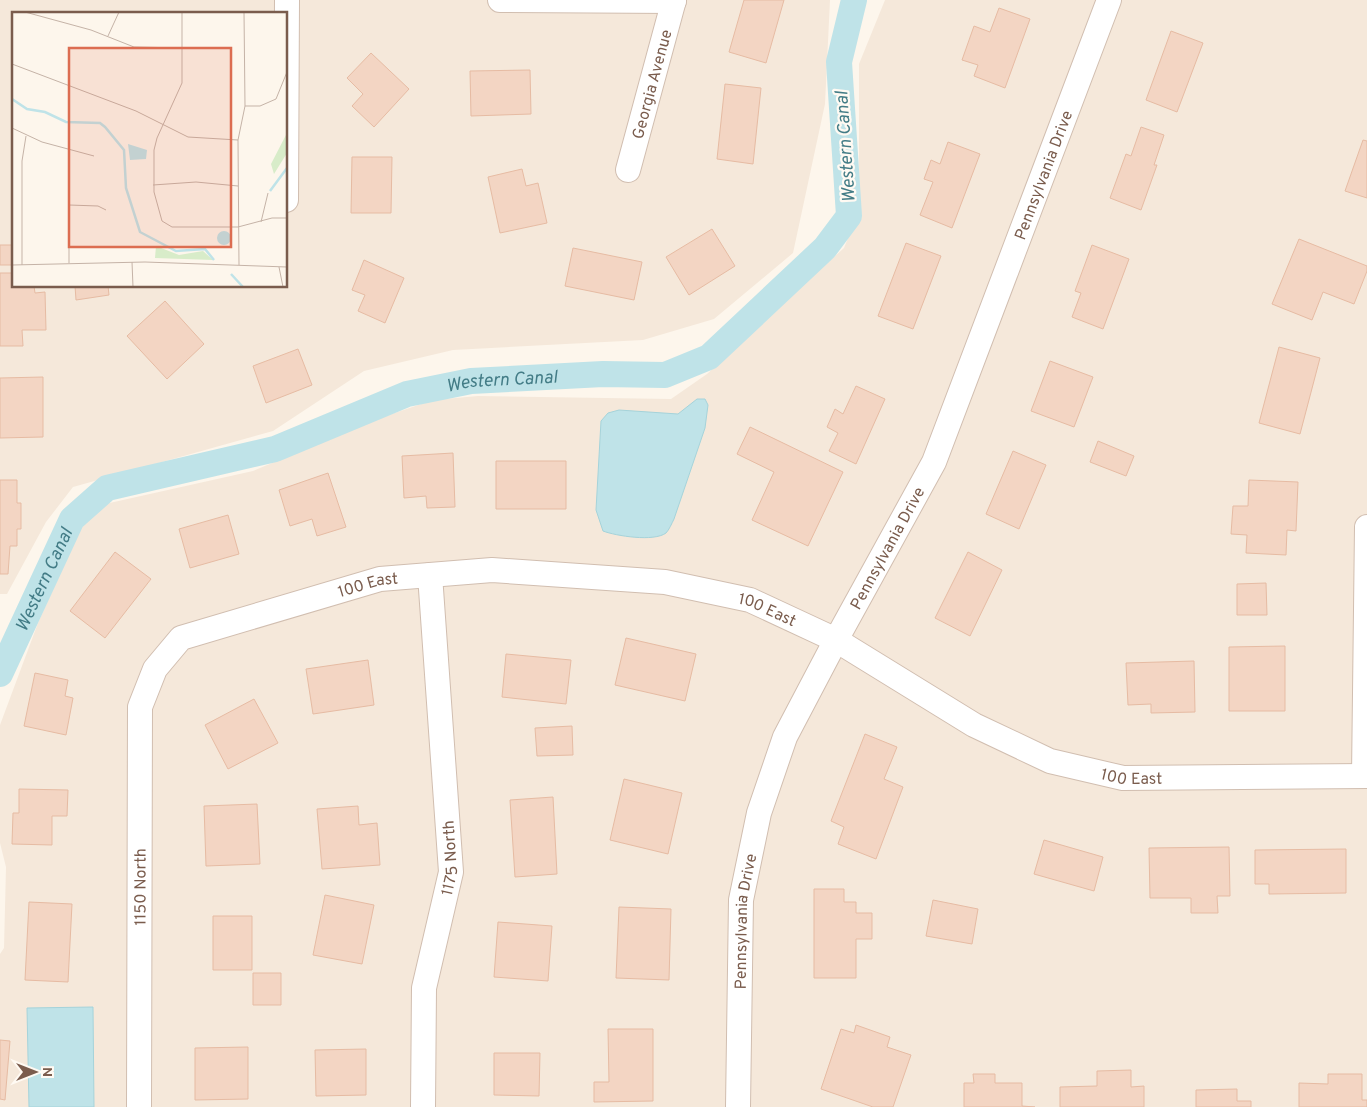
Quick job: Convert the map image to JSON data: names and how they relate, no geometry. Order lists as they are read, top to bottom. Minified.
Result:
{"streets":{"street":["Georgia Avenue","Pennsylvania Drive","100 East","1175 North","1150 North"]},"crossings":[["Pennsylvania Drive","100 East"],["100 East","1175 North"],["100 East","1150 North"]],"water":["Western Canal"],"north":"right"}
